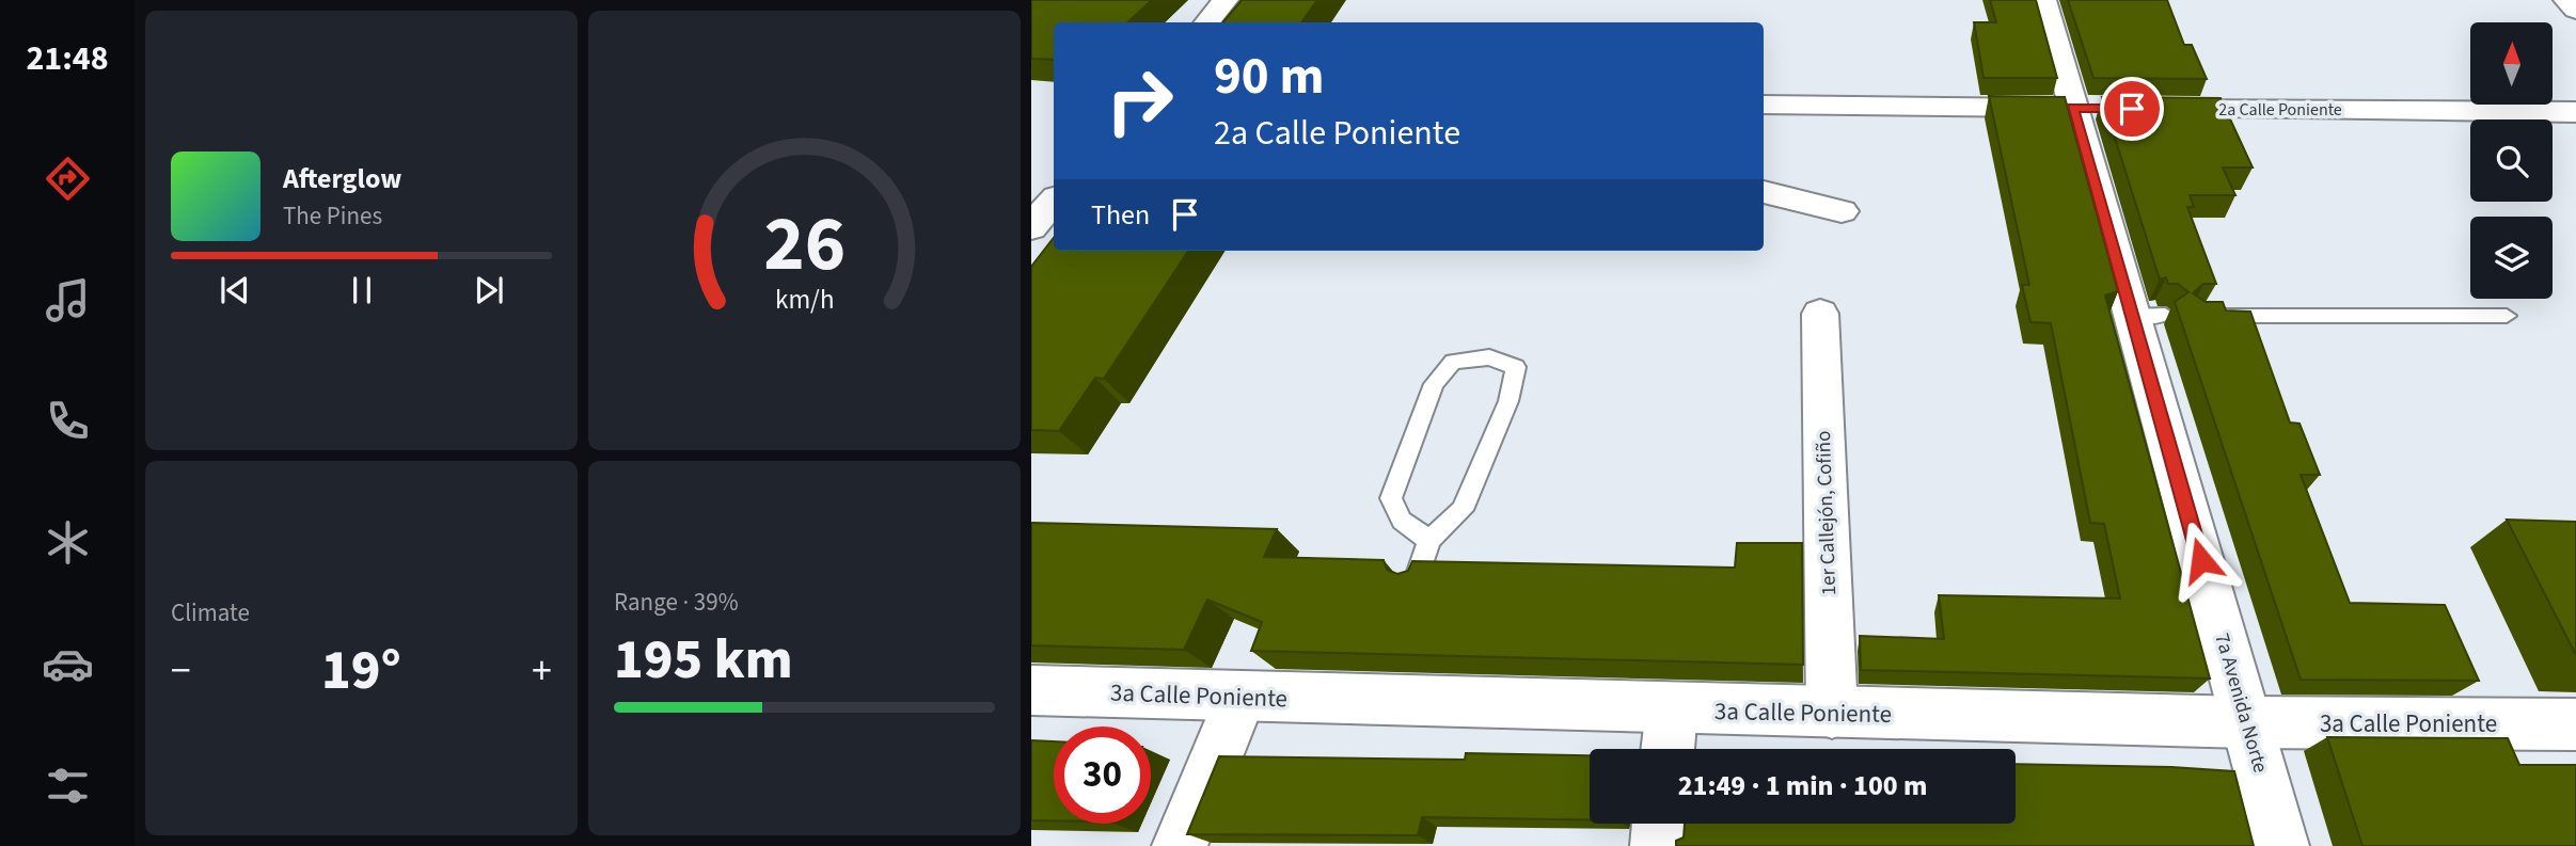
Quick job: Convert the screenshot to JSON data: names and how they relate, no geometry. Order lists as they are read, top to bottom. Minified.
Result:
{"streets":{"street":["2a Calle Poniente","1er Callejón, Cofiño","3a Calle Poniente","7a Avenida Norte"]},"crossings":[["1er Callejón, Cofiño","3a Calle Poniente"],["3a Calle Poniente","7a Avenida Norte"]],"north":"top","page":{"tabs":"21:48","turn":["90 m","2a Calle Poniente"],"song":["Afterglow","The Pines"],"then":"Then","tile":["Climate",["Range · 39%","195 km"]],"heat":["−","19°","+"],"limit":"30","trip":"21:49 · 1 min · 100 m","gauge":["26","km/h"]}}
